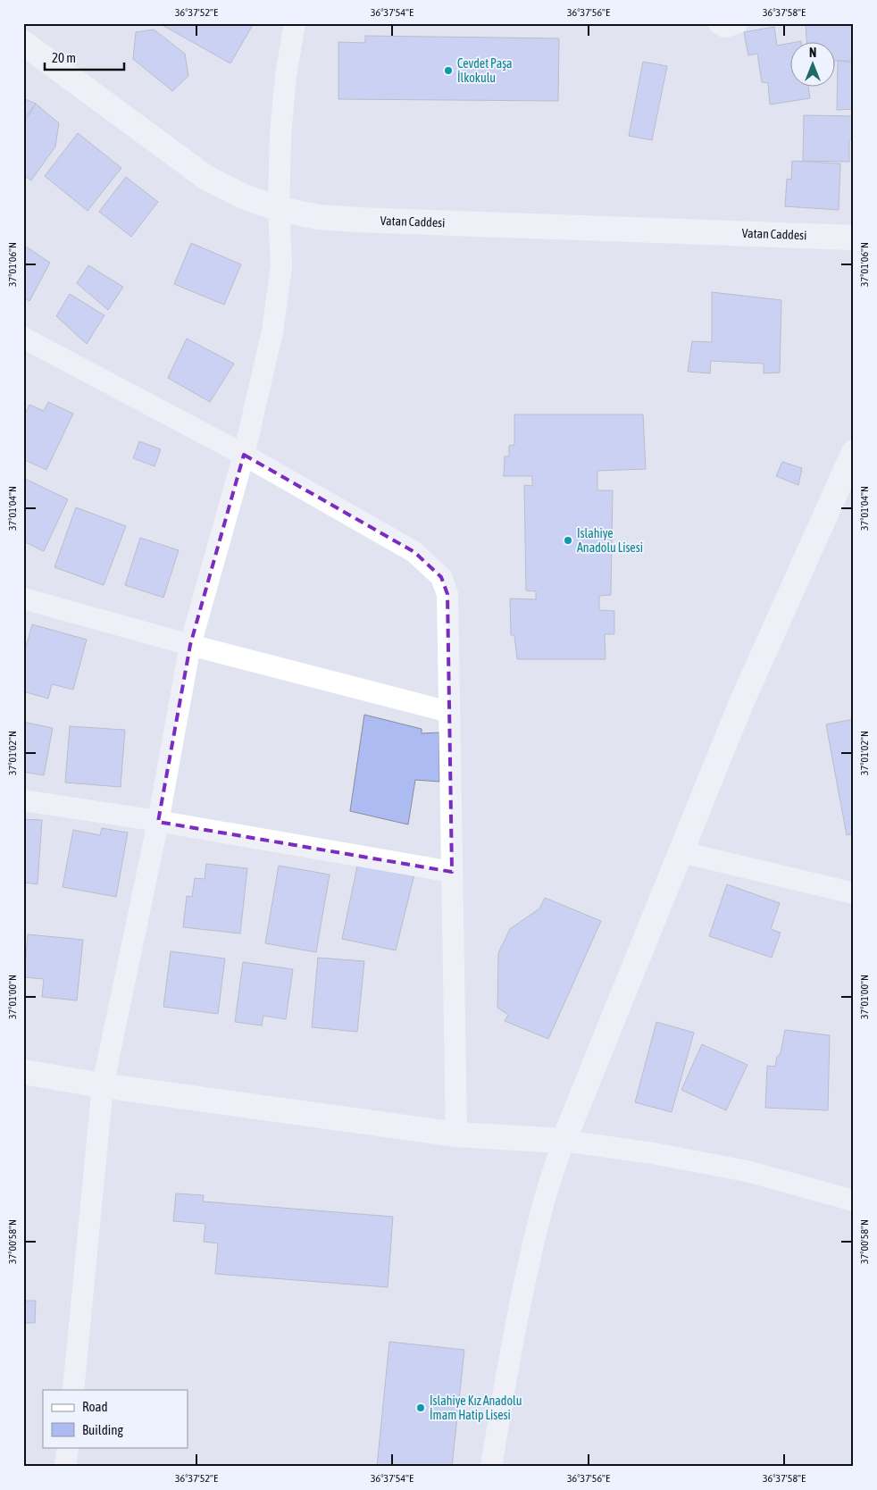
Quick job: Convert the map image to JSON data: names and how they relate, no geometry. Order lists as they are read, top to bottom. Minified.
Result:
{"streets":{"street":["Vatan Caddesi"]},"places":["Cevdet Paşa İlkokulu","Islahiye Anadolu Lisesi","Islahiye Kız Anadolu İmam Hatip Lisesi"],"legend":["Road","Building"],"scale_bar":"20 m","north":"top","coordinates":["36°37'52\"E","36°37'54\"E","36°37'56\"E","36°37'58\"E","37°01'06\"N","37°01'04\"N","37°01'02\"N","37°01'00\"N","37°00'58\"N"]}
